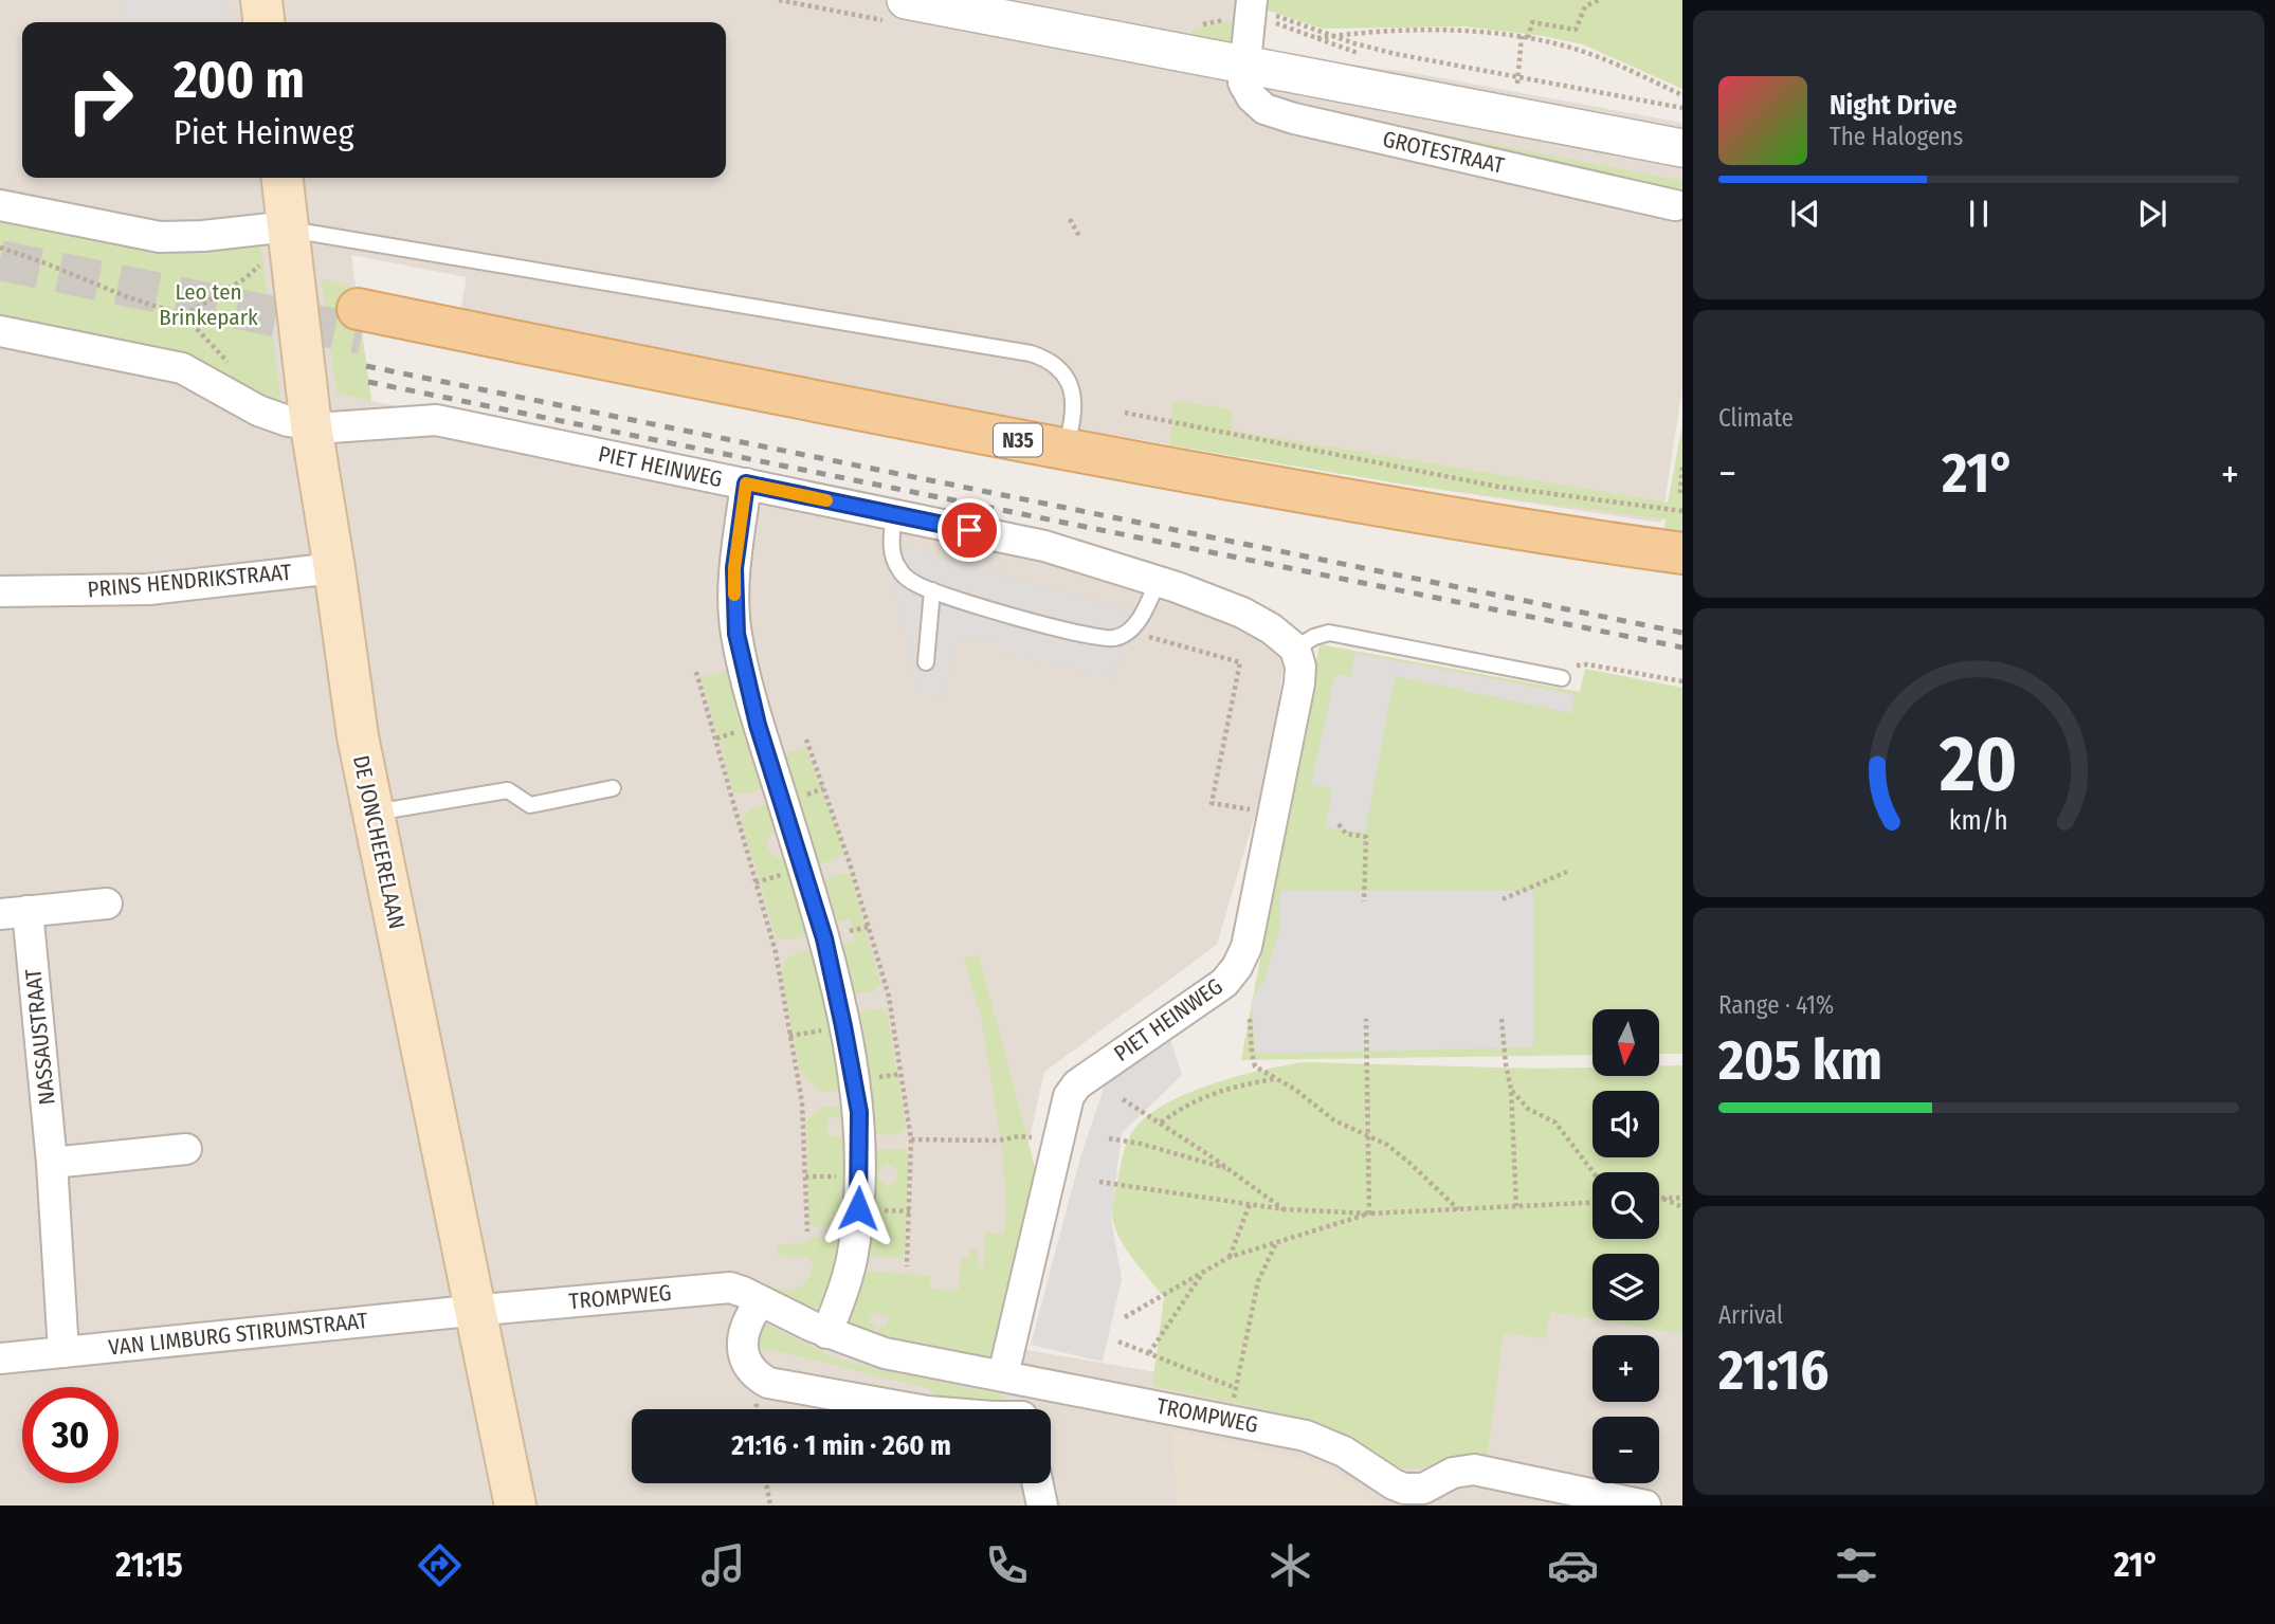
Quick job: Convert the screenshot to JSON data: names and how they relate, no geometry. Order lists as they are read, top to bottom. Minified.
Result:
{"streets":{"main road":["N35","DE JONCHEERELAAN"],"street":["GROTESTRAAT","PIET HEINWEG","PRINS HENDRIKSTRAAT","NASSAUSTRAAT","TROMPWEG","VAN LIMBURG STIRUMSTRAAT"]},"crossings":[["PIET HEINWEG","DE JONCHEERELAAN"],["PIET HEINWEG","TROMPWEG"],["PRINS HENDRIKSTRAAT","DE JONCHEERELAAN"],["DE JONCHEERELAAN","TROMPWEG"],["DE JONCHEERELAAN","VAN LIMBURG STIRUMSTRAAT"],["NASSAUSTRAAT","VAN LIMBURG STIRUMSTRAAT"],["TROMPWEG","VAN LIMBURG STIRUMSTRAAT"]],"parks":["Leo ten Brinkepark"],"north":"bottom","page":{"turn":["200 m","Piet Heinweg"],"song":["Night Drive","The Halogens"],"tile":["Climate",["Range · 41%","205 km"],["Arrival","21:16"]],"heat":["−","21°","+"],"map_buttons":["+","−"],"limit":"30","trip":"21:16 · 1 min · 260 m","tabs":["21:15","21°"],"gauge":["20","km/h"]}}
